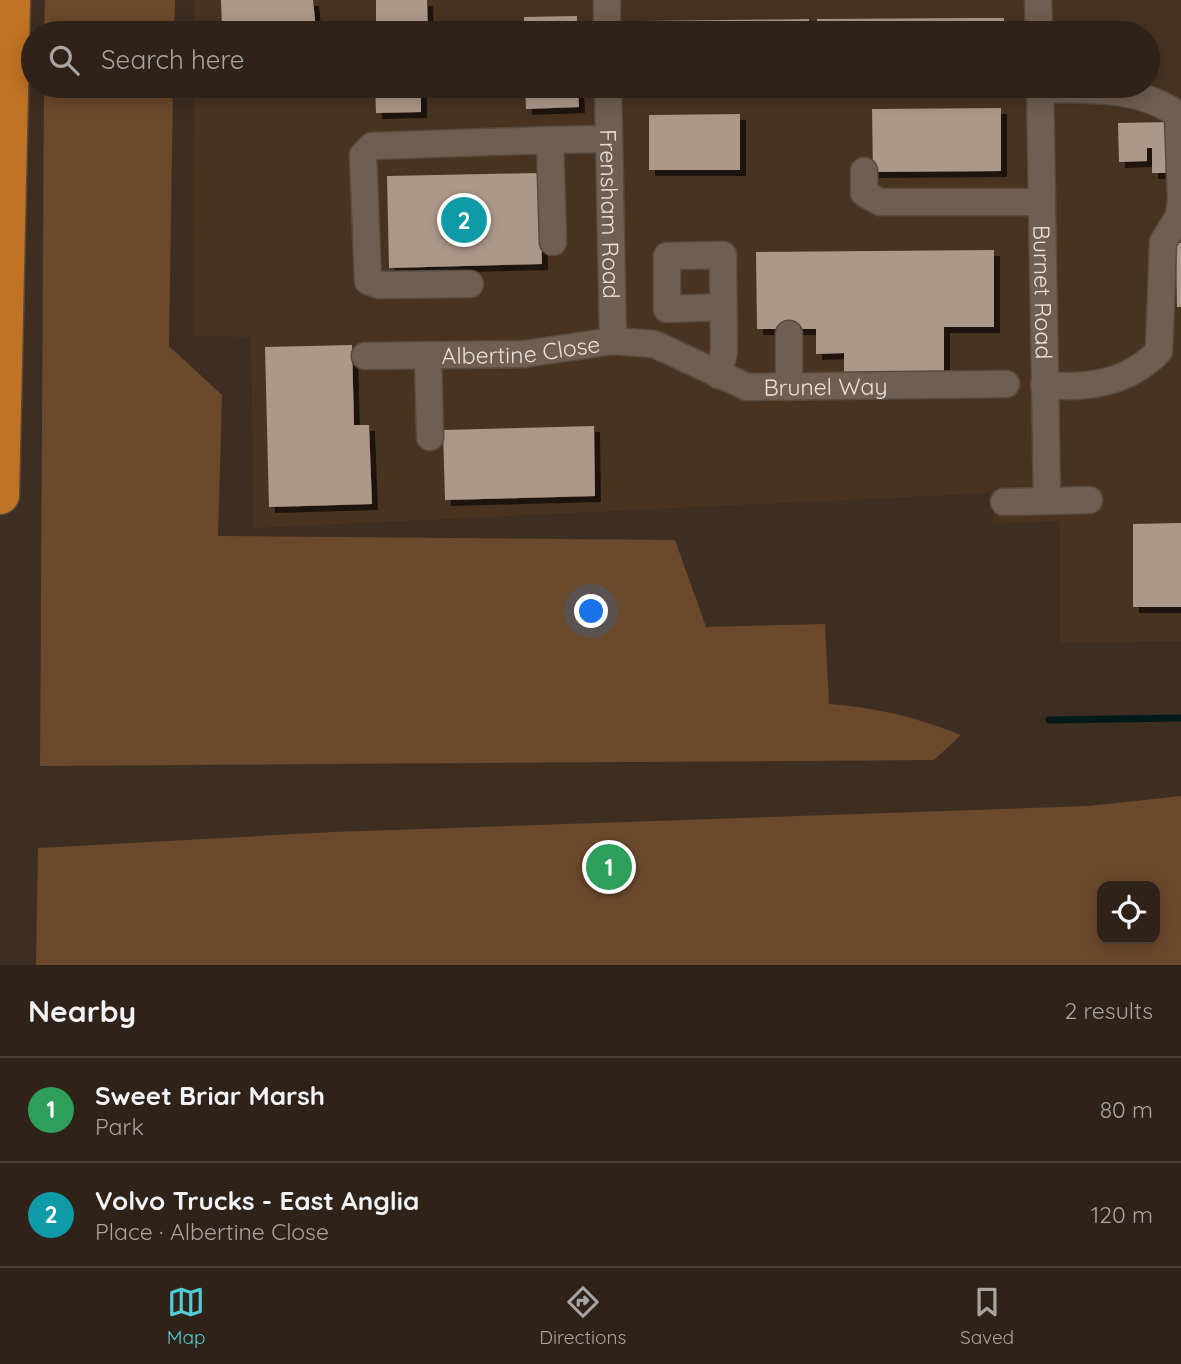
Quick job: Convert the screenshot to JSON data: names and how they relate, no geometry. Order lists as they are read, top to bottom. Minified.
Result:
{"streets":{"street":["Frensham Road","Burnet Road","Albertine Close","Brunel Way"]},"crossings":[["Frensham Road","Albertine Close"],["Frensham Road","Brunel Way"],["Albertine Close","Brunel Way"]],"page":{"search":"Search here","pins":["2","1"],"heading":["Nearby","2 results"],"list":[{"mark":"1","name":"Sweet Briar Marsh","note":"Park","value":"80 m"},{"mark":"2","name":"Volvo Trucks - East Anglia","note":"Place · Albertine Close","value":"120 m"}],"nav":["Map","Directions","Saved"]}}
